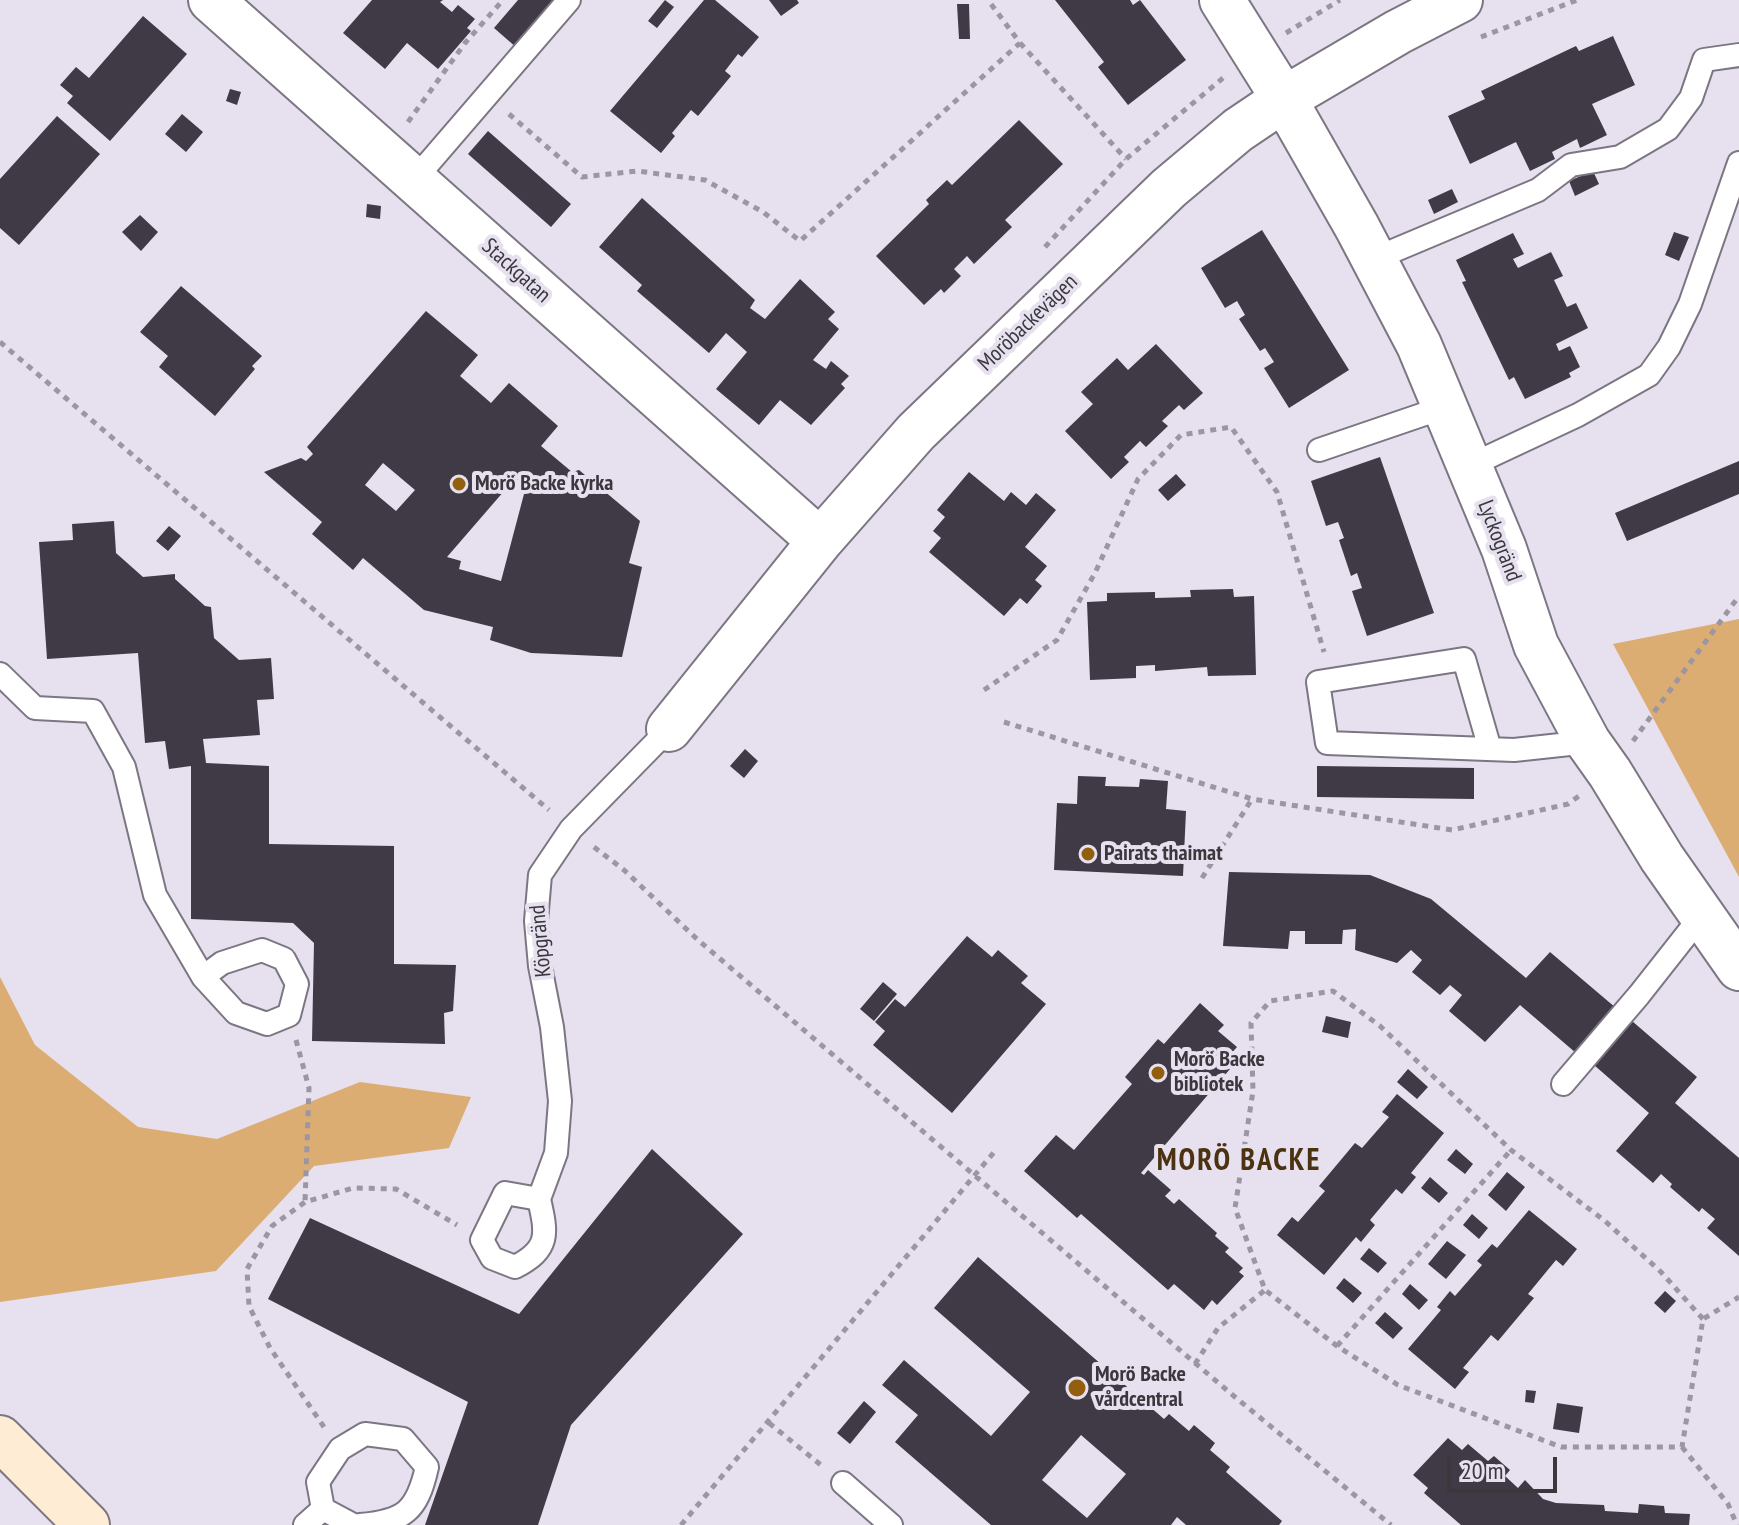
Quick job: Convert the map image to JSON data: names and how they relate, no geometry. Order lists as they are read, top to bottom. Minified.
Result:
{"streets":{"street":["Stackgatan","Moröbackevägen","Lyckogränd"],"lane":["Köpgränd"]},"crossings":[["Stackgatan","Moröbackevägen"],["Moröbackevägen","Lyckogränd"],["Moröbackevägen","Köpgränd"]],"districts":["MORÖ BACKE"],"places":["Morö Backe kyrka","Pairats thaimat","Morö Backe bibliotek","Morö Backe vårdcentral"],"scale_bar":"20 m"}
